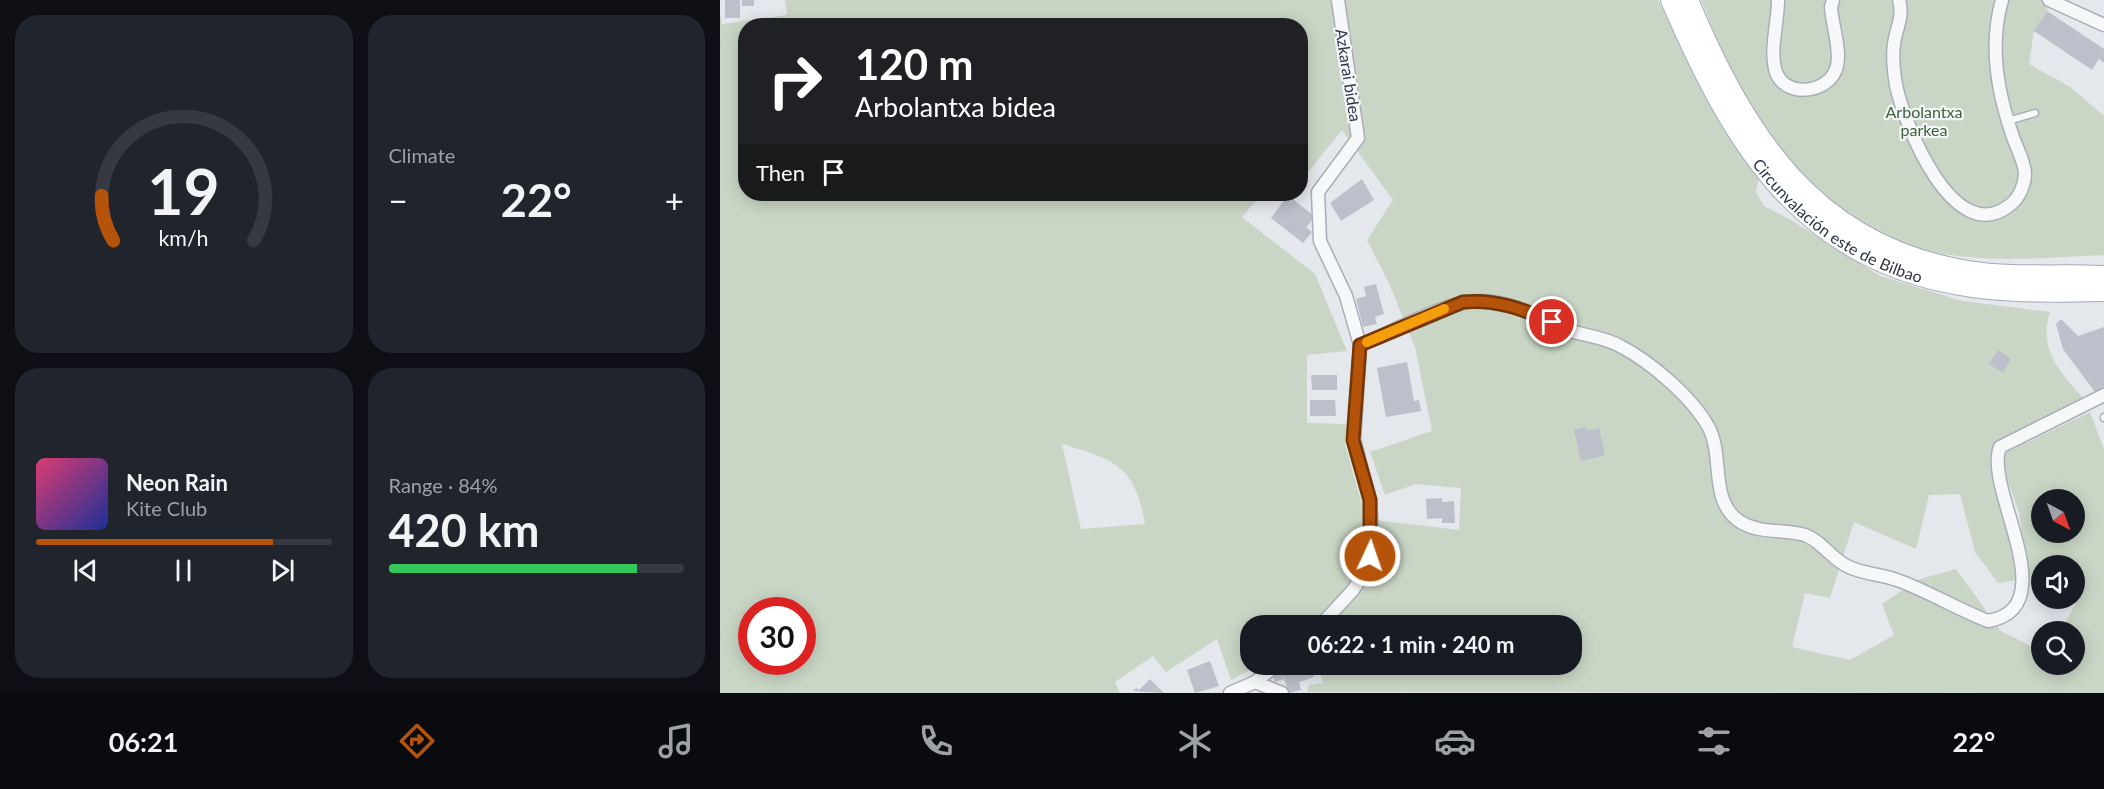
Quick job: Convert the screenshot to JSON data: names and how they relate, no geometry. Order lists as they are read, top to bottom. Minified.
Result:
{"streets":{"main road":["Circunvalación este de Bilbao"],"street":["Azkarai bidea"]},"parks":["Arbolantxa parkea"],"north":"bottom right","page":{"tile":["Climate",["Range · 84%","420 km"]],"turn":["120 m","Arbolantxa bidea"],"then":"Then","heat":["−","22°","+"],"song":["Neon Rain","Kite Club"],"limit":"30","trip":"06:22 · 1 min · 240 m","tabs":["06:21","22°"],"gauge":["19","km/h"]}}
